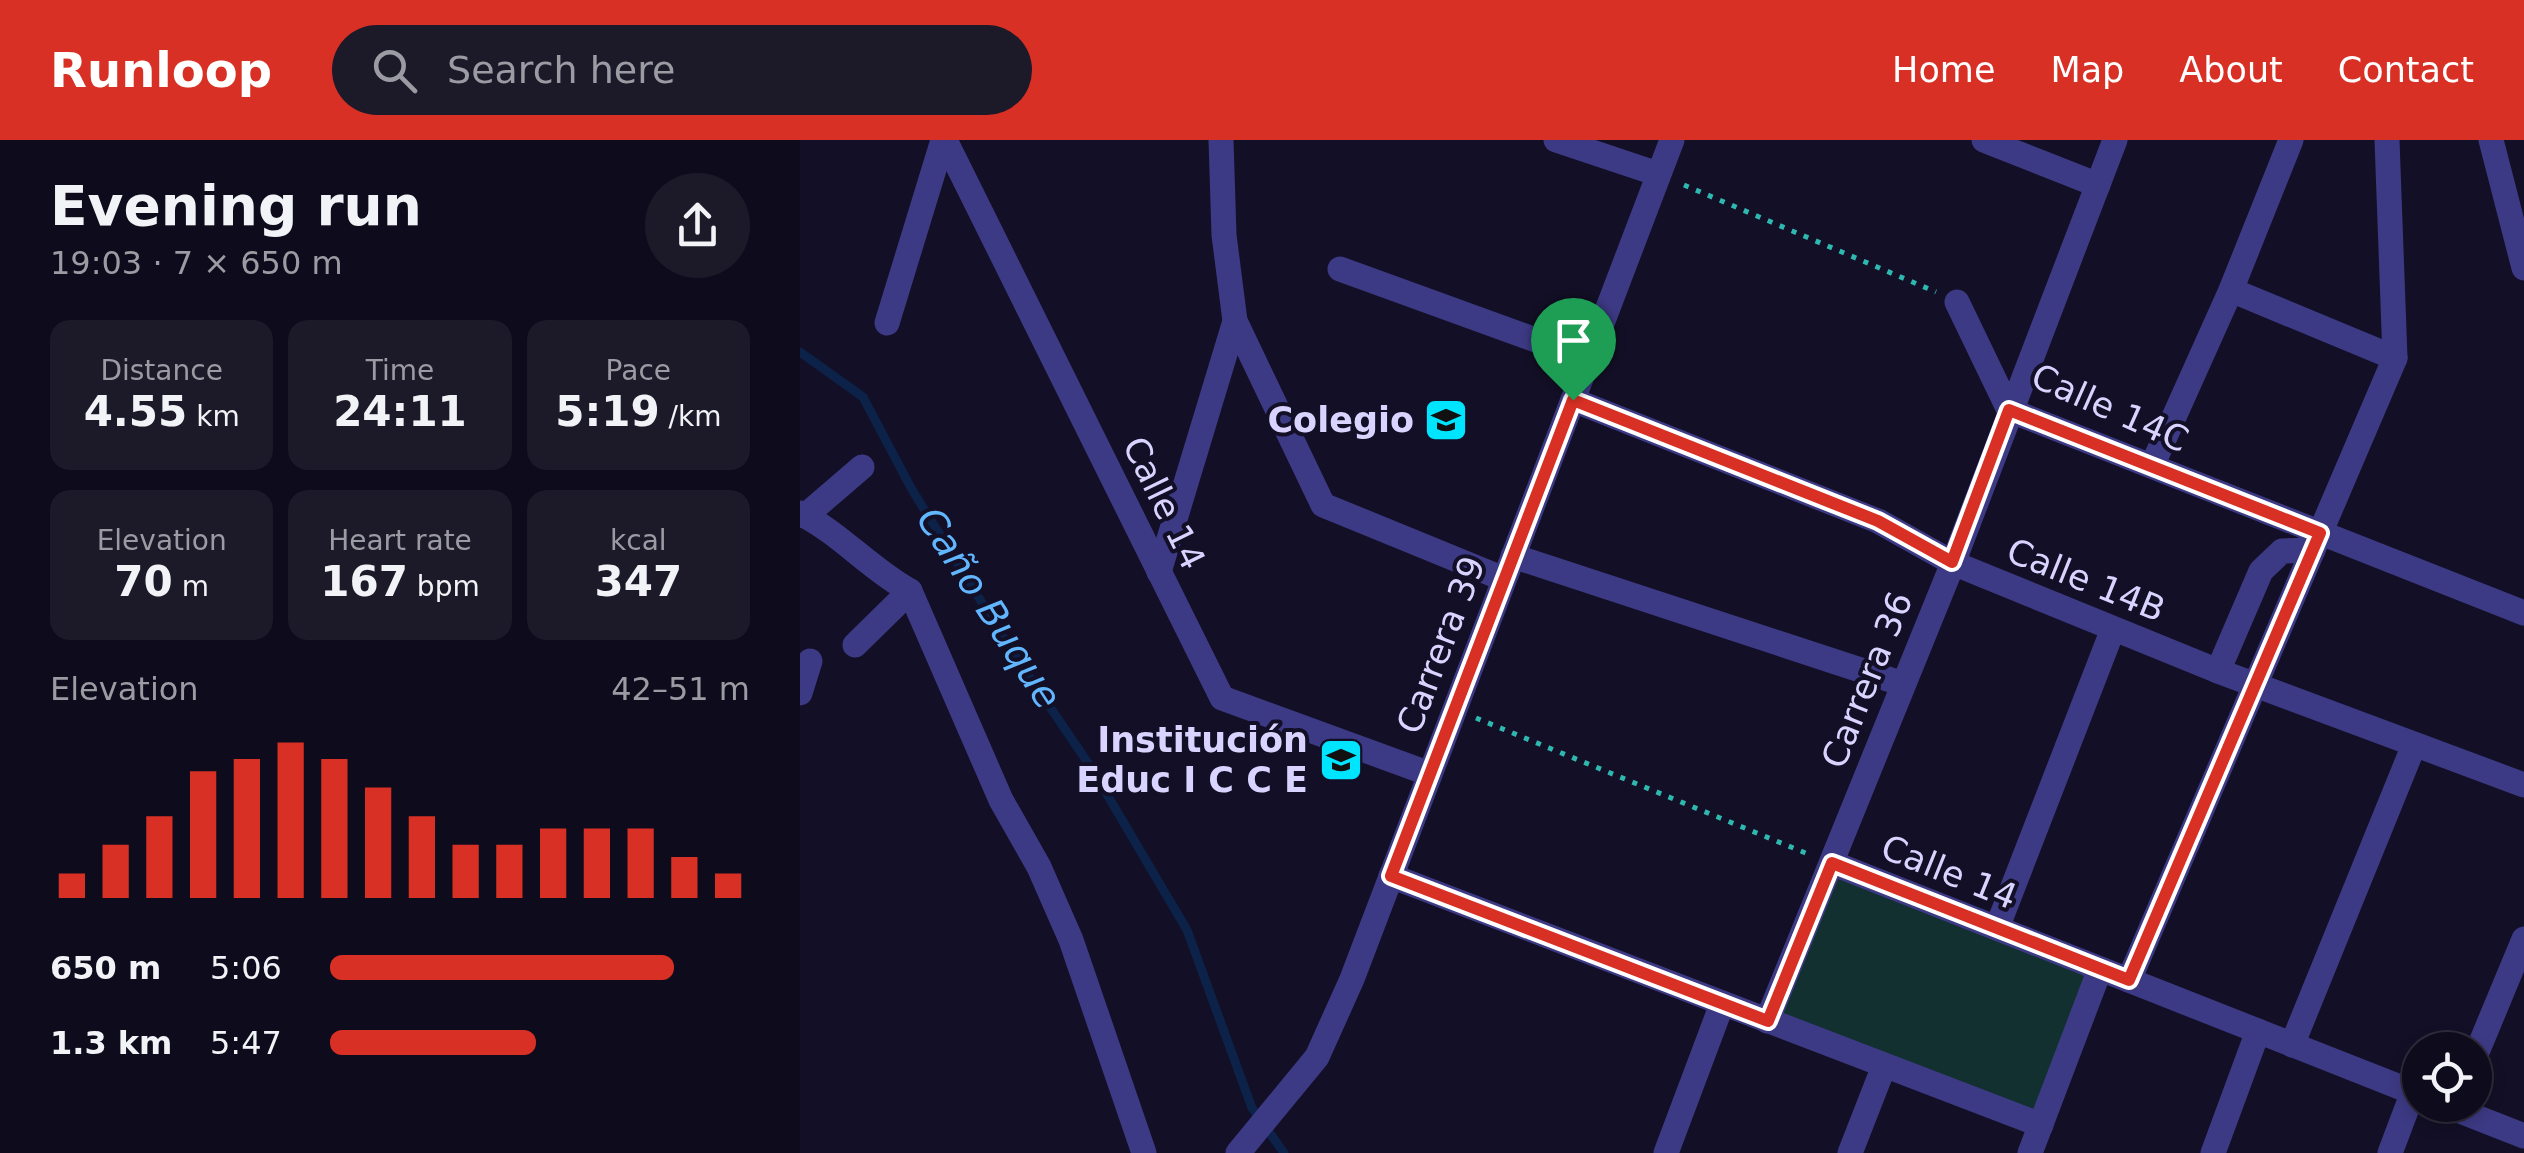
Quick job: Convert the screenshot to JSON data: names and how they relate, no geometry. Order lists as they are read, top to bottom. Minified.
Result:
{"streets":{"street":["Calle 14C","Calle 14","Calle 14B","Carrera 39","Carrera 36"]},"crossings":[["Calle 14C","Carrera 36"],["Calle 14","Carrera 39"],["Calle 14","Carrera 36"],["Calle 14B","Carrera 39"],["Calle 14B","Carrera 36"]],"water":["Caño Buque"],"places":{"school or university":["Colegio","Institución Educ I C C E"]},"page":{"header":"Runloop","search":"Search here","nav":["Home","Map","About","Contact"],"heading":["Evening run","19:03 · 7 × 650 m"],"stats":[["Distance","4.55 km"],["Time","24:11"],["Pace","5:19 /km"],["Elevation","70 m"],["Heart rate","167 bpm"],["kcal","347"]],"chart":["Elevation","42–51 m"],"list":[{"name":"650 m","note":"5:06"},{"name":"1.3 km","note":"5:47"}]}}
